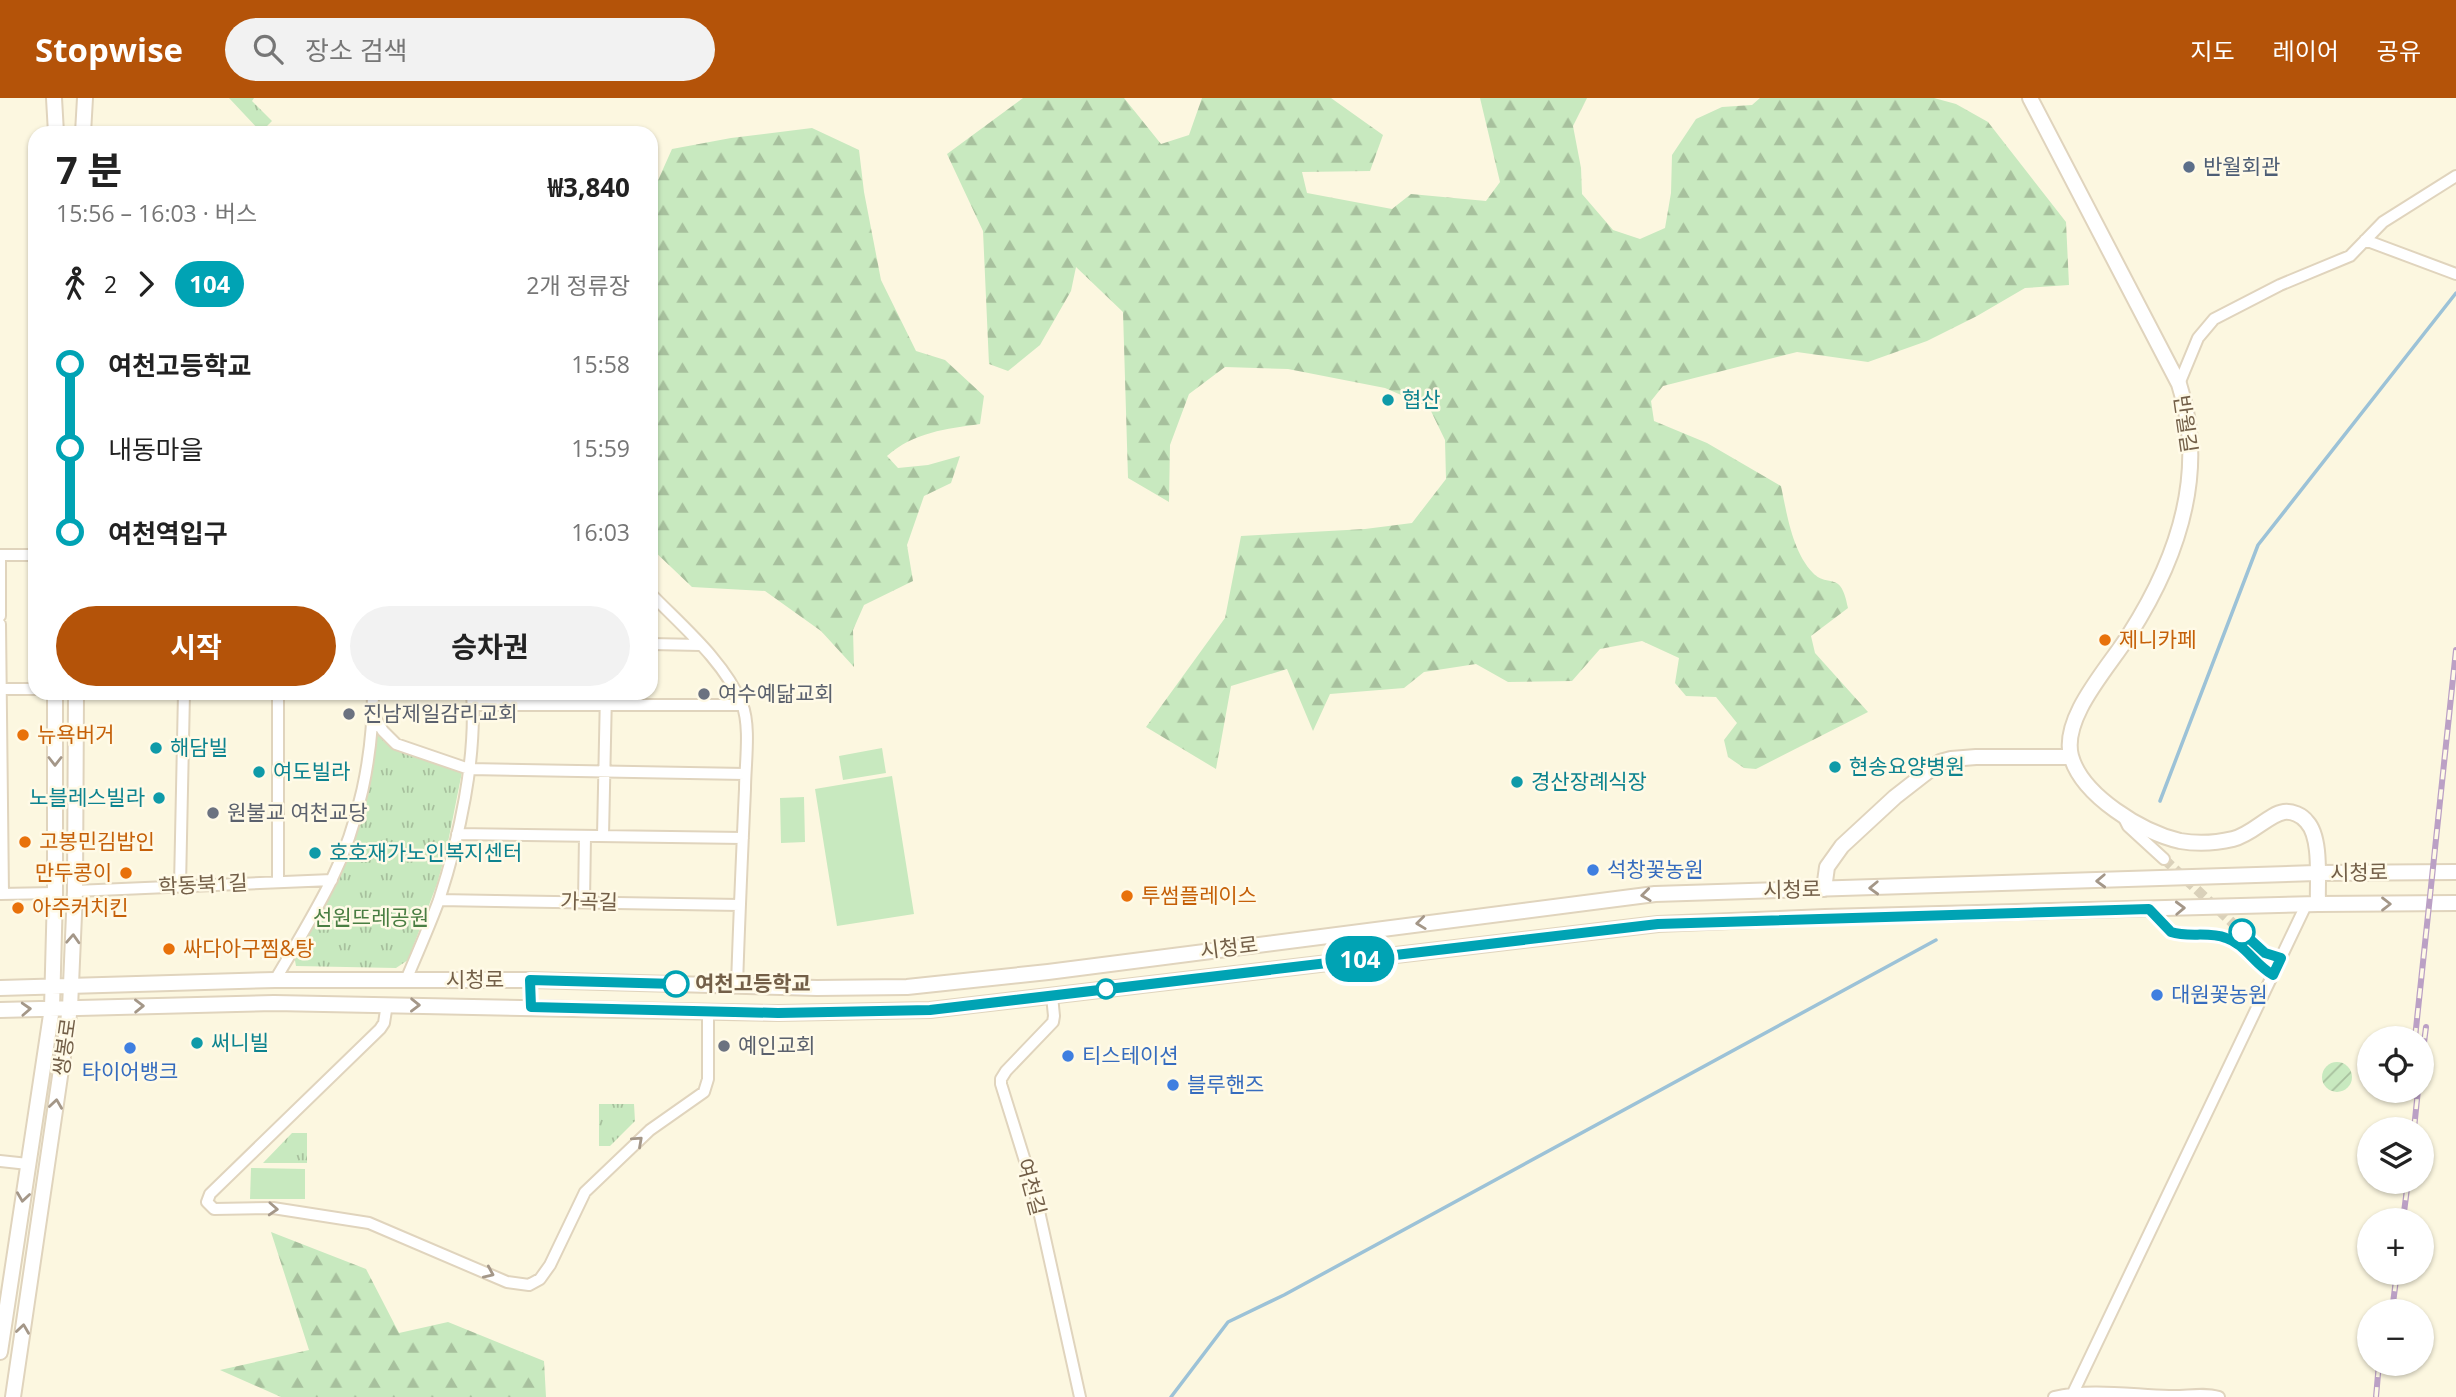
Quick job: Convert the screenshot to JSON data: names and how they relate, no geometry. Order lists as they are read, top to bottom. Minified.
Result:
{"streets":{"street":["반월길","시청로","학동북1길","가곡길","쌍봉로","여천길"]},"crossings":[["시청로","쌍봉로"],["시청로","여천길"],["학동북1길","쌍봉로"]],"parks":["선원뜨레공원"],"places":["반월회관","협산","제니카페","여수예닮교회","진남제일감리교회","뉴욕버거","해담빌","현송요양병원","여도빌라","경산장례식장","노블레스빌라","원불교 여천교당","고봉민김밥인","호호재가노인복지센터","석창꽃농원","만두콩이","투썸플레이스","아주커치킨","싸다아구찜&탕","여천고등학교","대원꽃농원","써니빌","예인교회","타이어뱅크","티스테이션","블루핸즈"],"lines":["bus line 104"],"page":{"header":"Stopwise","search":"장소 검색","nav":["지도","레이어","공유"],"on_map":"104","heading":["7 분","15:56 – 16:03 · 버스","₩3,840"],"legs":["2","104","2개 정류장"],"list":[{"name":"여천고등학교","value":"15:58"},{"name":"내동마을","value":"15:59"},{"name":"여천역입구","value":"16:03"}],"buttons":["시작","승차권"],"map_buttons":["+","−"]}}
